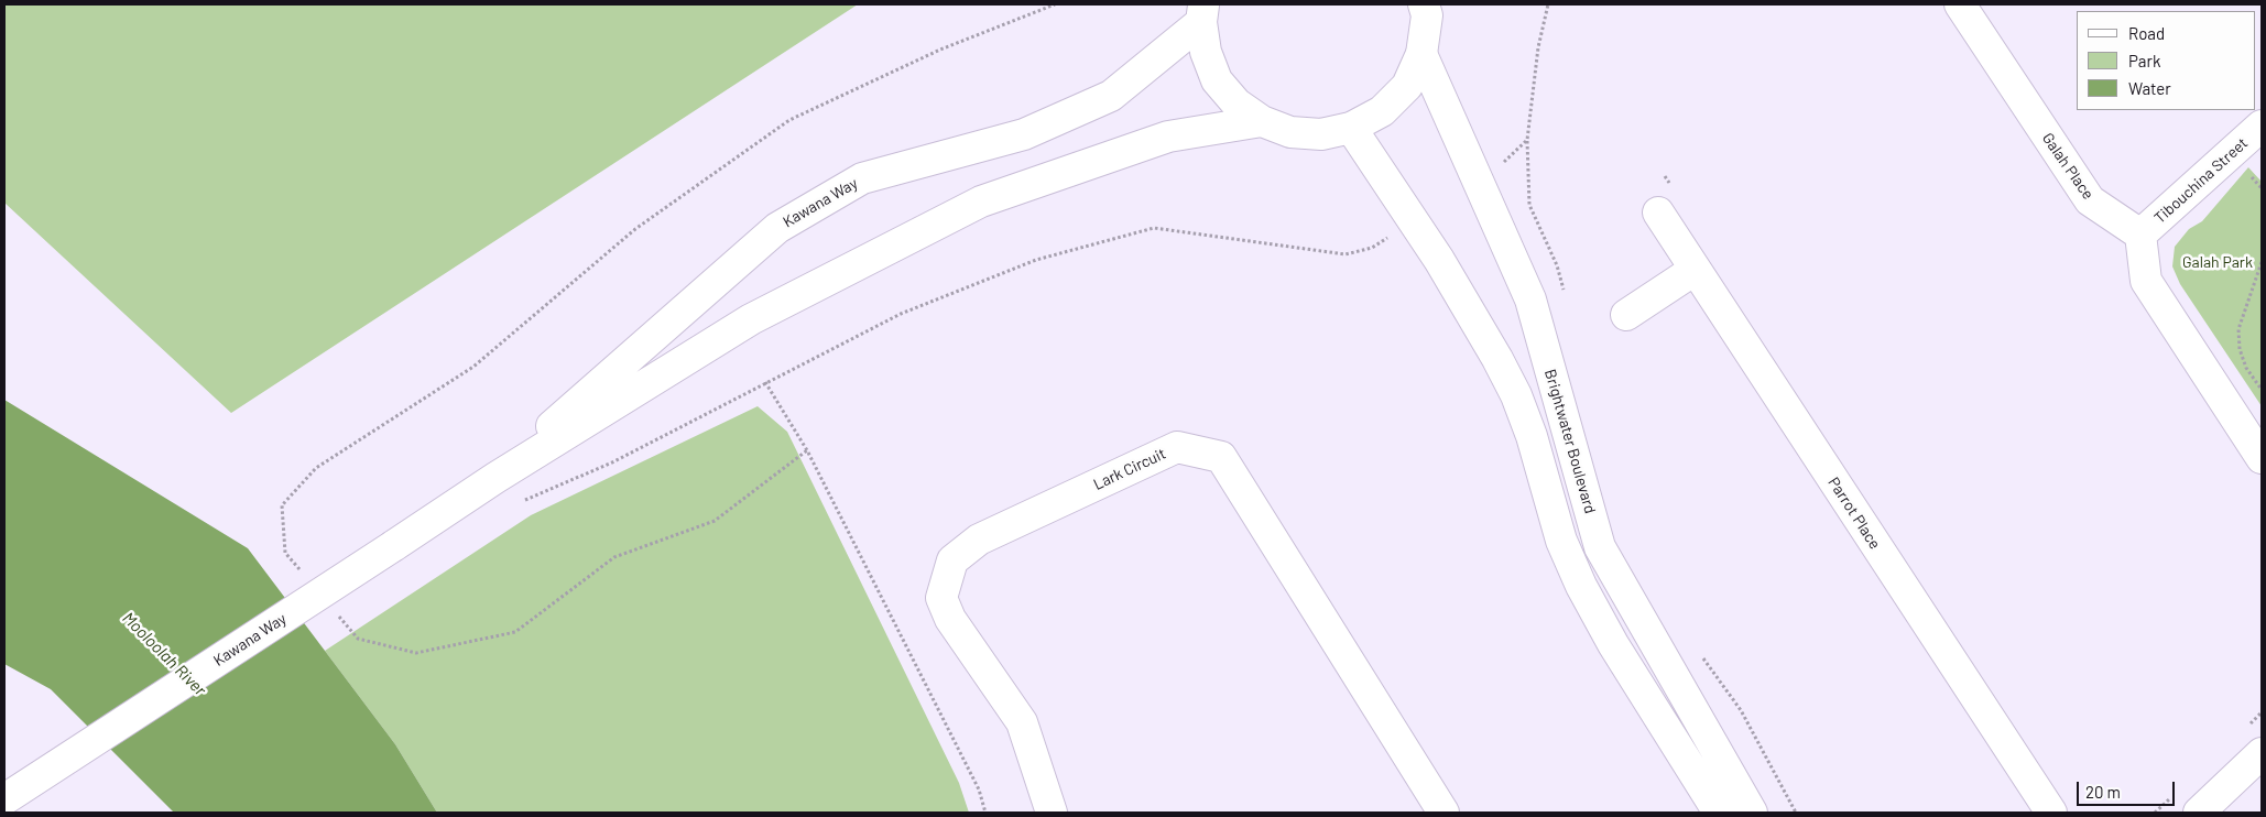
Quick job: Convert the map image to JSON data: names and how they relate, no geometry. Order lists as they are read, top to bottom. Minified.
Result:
{"streets":{"street":["Galah Place","Tibouchina Street","Kawana Way","Brightwater Boulevard","Lark Circuit","Parrot Place"]},"crossings":[["Galah Place","Tibouchina Street"]],"water":["Mooloolah River"],"parks":["Galah Park"],"legend":["Road","Park","Water"],"scale_bar":"20 m"}
